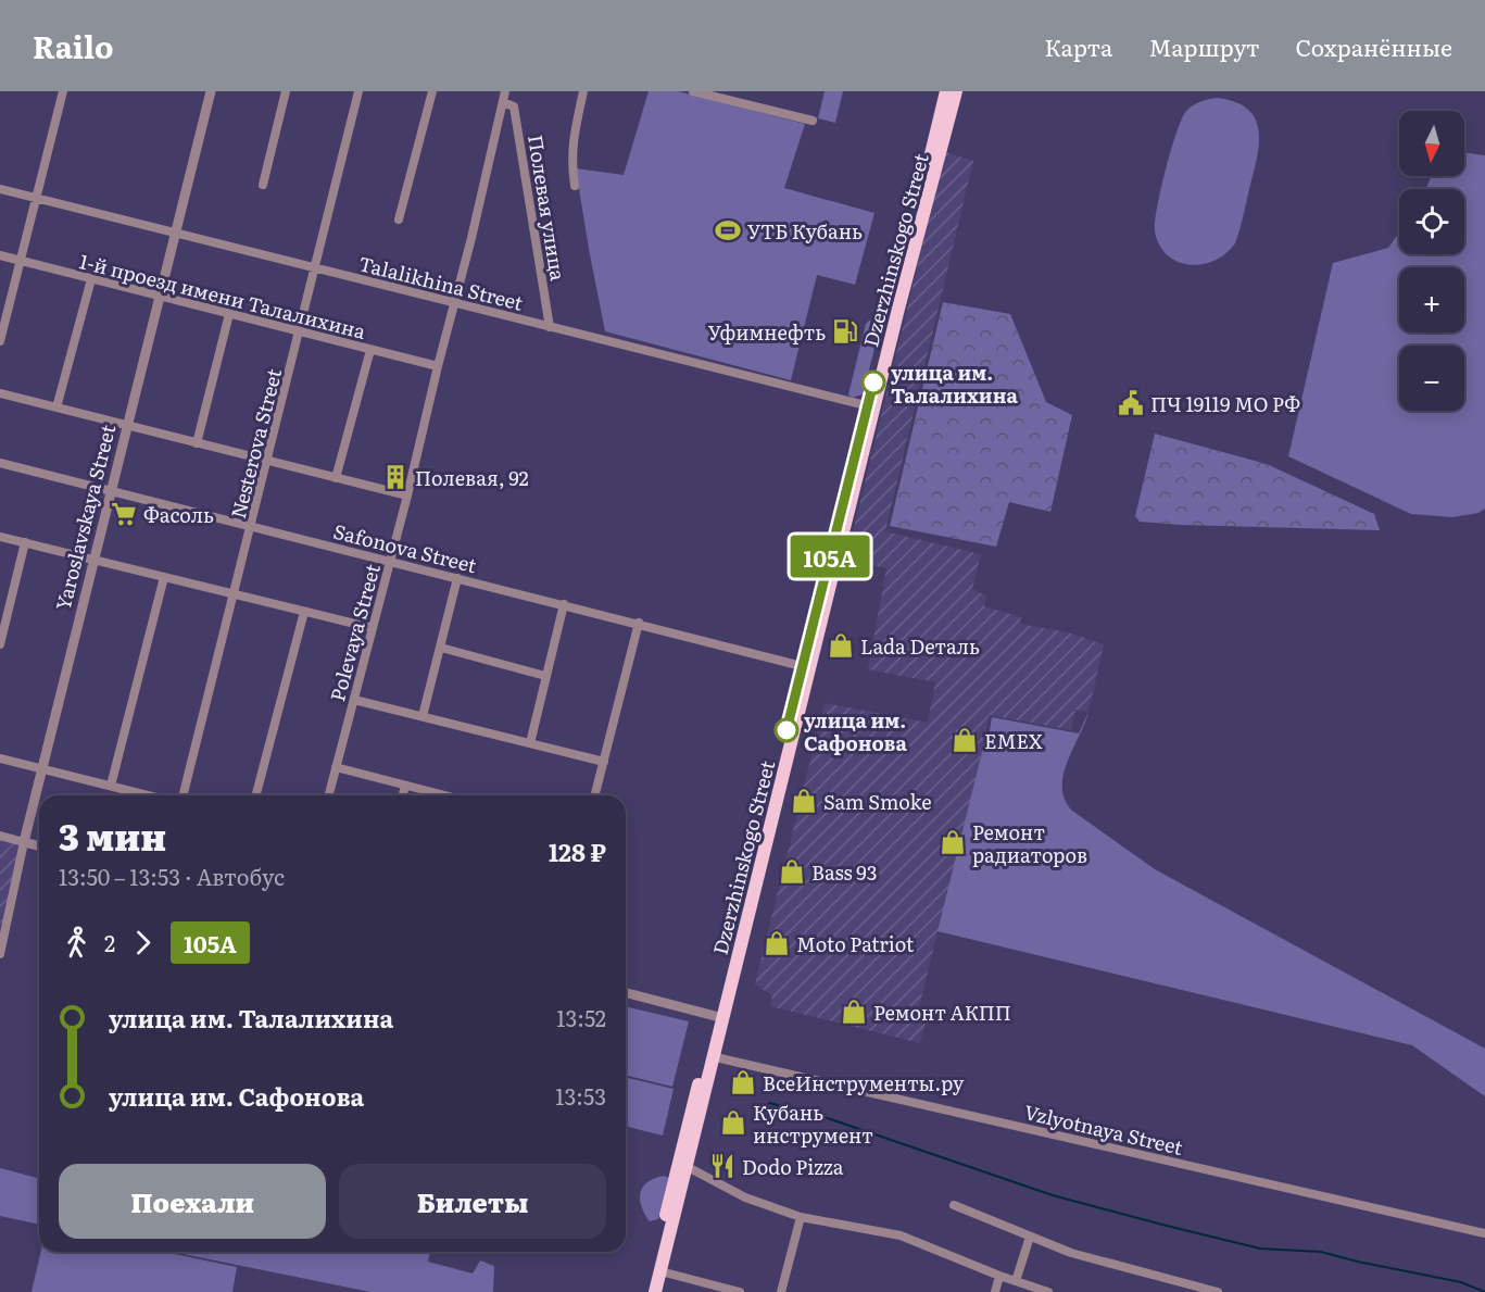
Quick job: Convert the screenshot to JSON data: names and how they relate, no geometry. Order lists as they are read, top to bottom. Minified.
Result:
{"streets":{"main road":["Dzerzhinskogo Street"],"street":["Полевая улица","Talalikhina Street","1-й проезд имени Талалихина","Nesterova Street","Yaroslavskaya Street","Safonova Street","Polevaya Street","Vzlyotnaya Street"]},"crossings":[["Полевая улица","Talalikhina Street"],["Полевая улица","Polevaya Street"],["Dzerzhinskogo Street","Talalikhina Street"],["Dzerzhinskogo Street","Safonova Street"],["Dzerzhinskogo Street","Vzlyotnaya Street"],["Talalikhina Street","Nesterova Street"],["Talalikhina Street","Yaroslavskaya Street"],["Talalikhina Street","Polevaya Street"],["1-й проезд имени Талалихина","Nesterova Street"],["1-й проезд имени Талалихина","Yaroslavskaya Street"],["1-й проезд имени Талалихина","Polevaya Street"],["Nesterova Street","Safonova Street"],["Yaroslavskaya Street","Safonova Street"],["Safonova Street","Polevaya Street"]],"places":{"sports":["УТБ Кубань"],"fuel station":["Уфимнефть"],"other":["улица им. Талалихина","улица им. Сафонова"],"public building":["ПЧ 19119 МО РФ"],"building":["Полевая, 92"],"supermarket":["Фасоль"],"shop":["Lada Dеталь","EMEX","Sam Smoke","Ремонт радиаторов","Bass 93","Moto Patriot","Ремонт АКПП","ВсеИнструменты.ру","Кубань инструмент"],"restaurant":["Dodo Pizza"]},"lines":["bus line 105А"],"north":"bottom","page":{"header":"Railo","nav":["Карта","Маршрут","Сохранённые"],"on_map":"105А","map_buttons":["+","−"],"heading":["3 мин","13:50 – 13:53 · Автобус","128 ₽"],"legs":["2","105А"],"list":[{"name":"улица им. Талалихина","value":"13:52"},{"name":"улица им. Сафонова","value":"13:53"}],"buttons":["Поехали","Билеты"]}}
